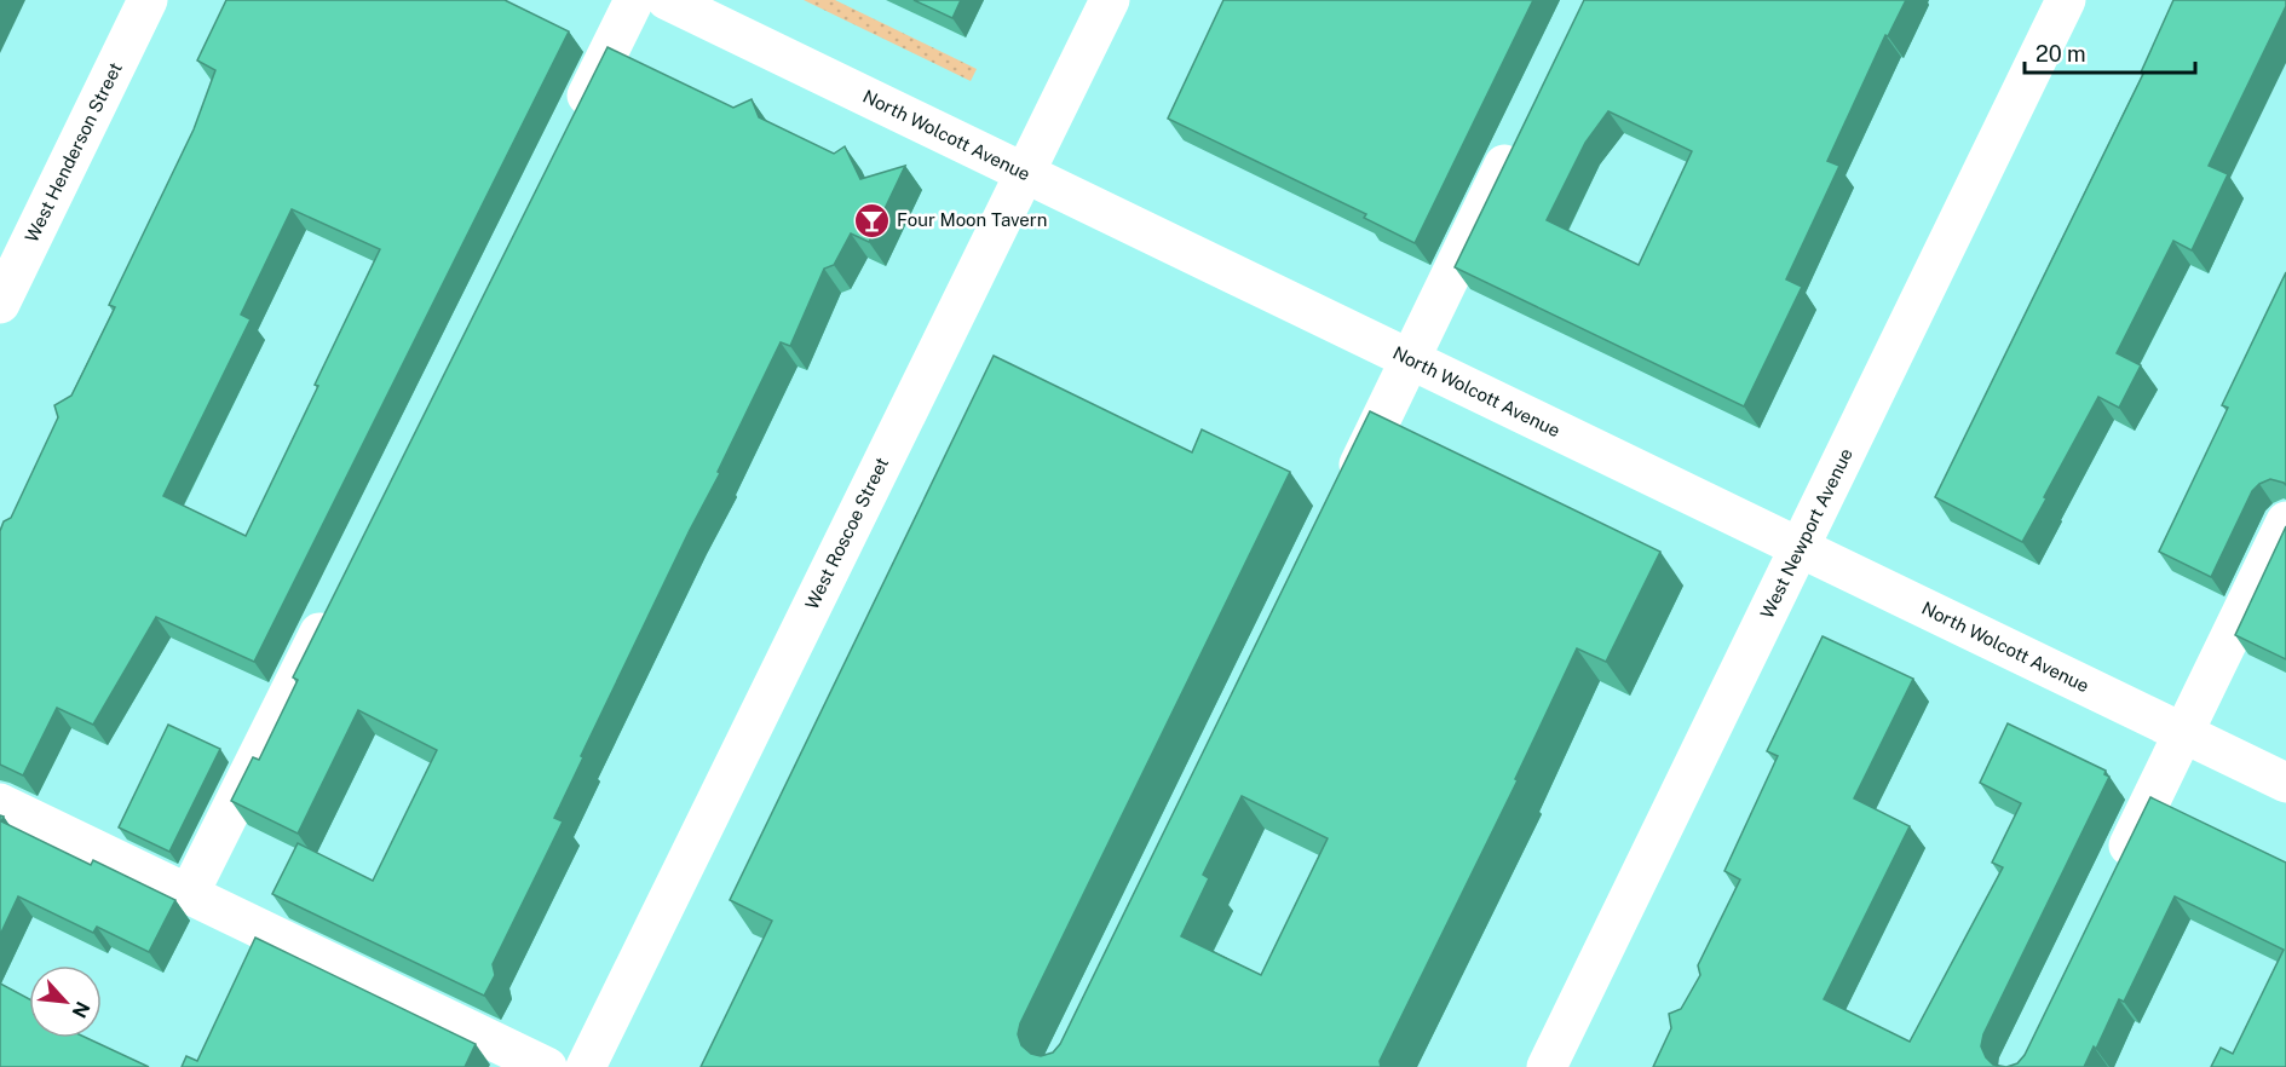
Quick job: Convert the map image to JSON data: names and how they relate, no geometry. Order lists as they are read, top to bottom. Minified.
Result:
{"streets":{"street":["North Wolcott Avenue","West Henderson Street","West Roscoe Street","West Newport Avenue"]},"crossings":[["North Wolcott Avenue","West Roscoe Street"],["North Wolcott Avenue","West Newport Avenue"]],"places":{"bar":["Four Moon Tavern"]},"scale_bar":"20 m","north":"bottom right"}
